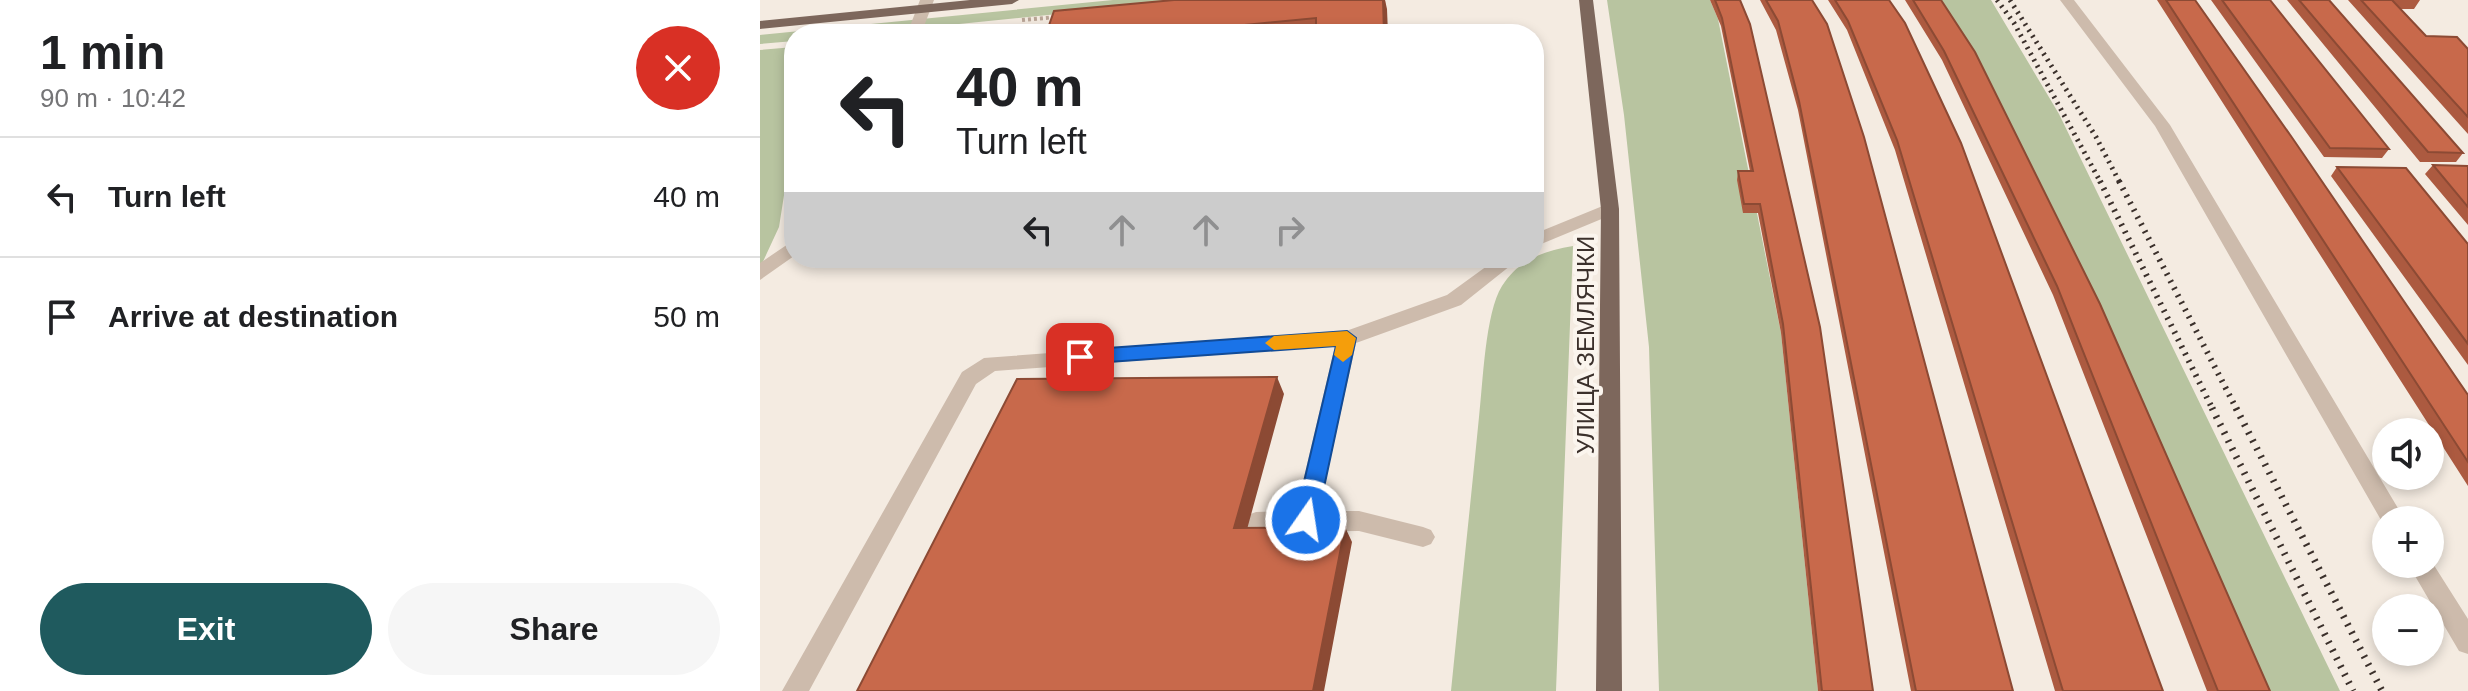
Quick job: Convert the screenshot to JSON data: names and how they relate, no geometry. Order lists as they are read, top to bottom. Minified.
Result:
{"streets":{"main road":["УЛИЦА ЗЕМЛЯЧКИ"]},"page":{"heading":["1 min","90 m · 10:42"],"turn":["40 m","Turn left"],"list":[{"name":"Turn left","value":"40 m"},{"name":"Arrive at destination","value":"50 m"}],"map_buttons":["+","−"],"buttons":["Exit","Share"]}}
